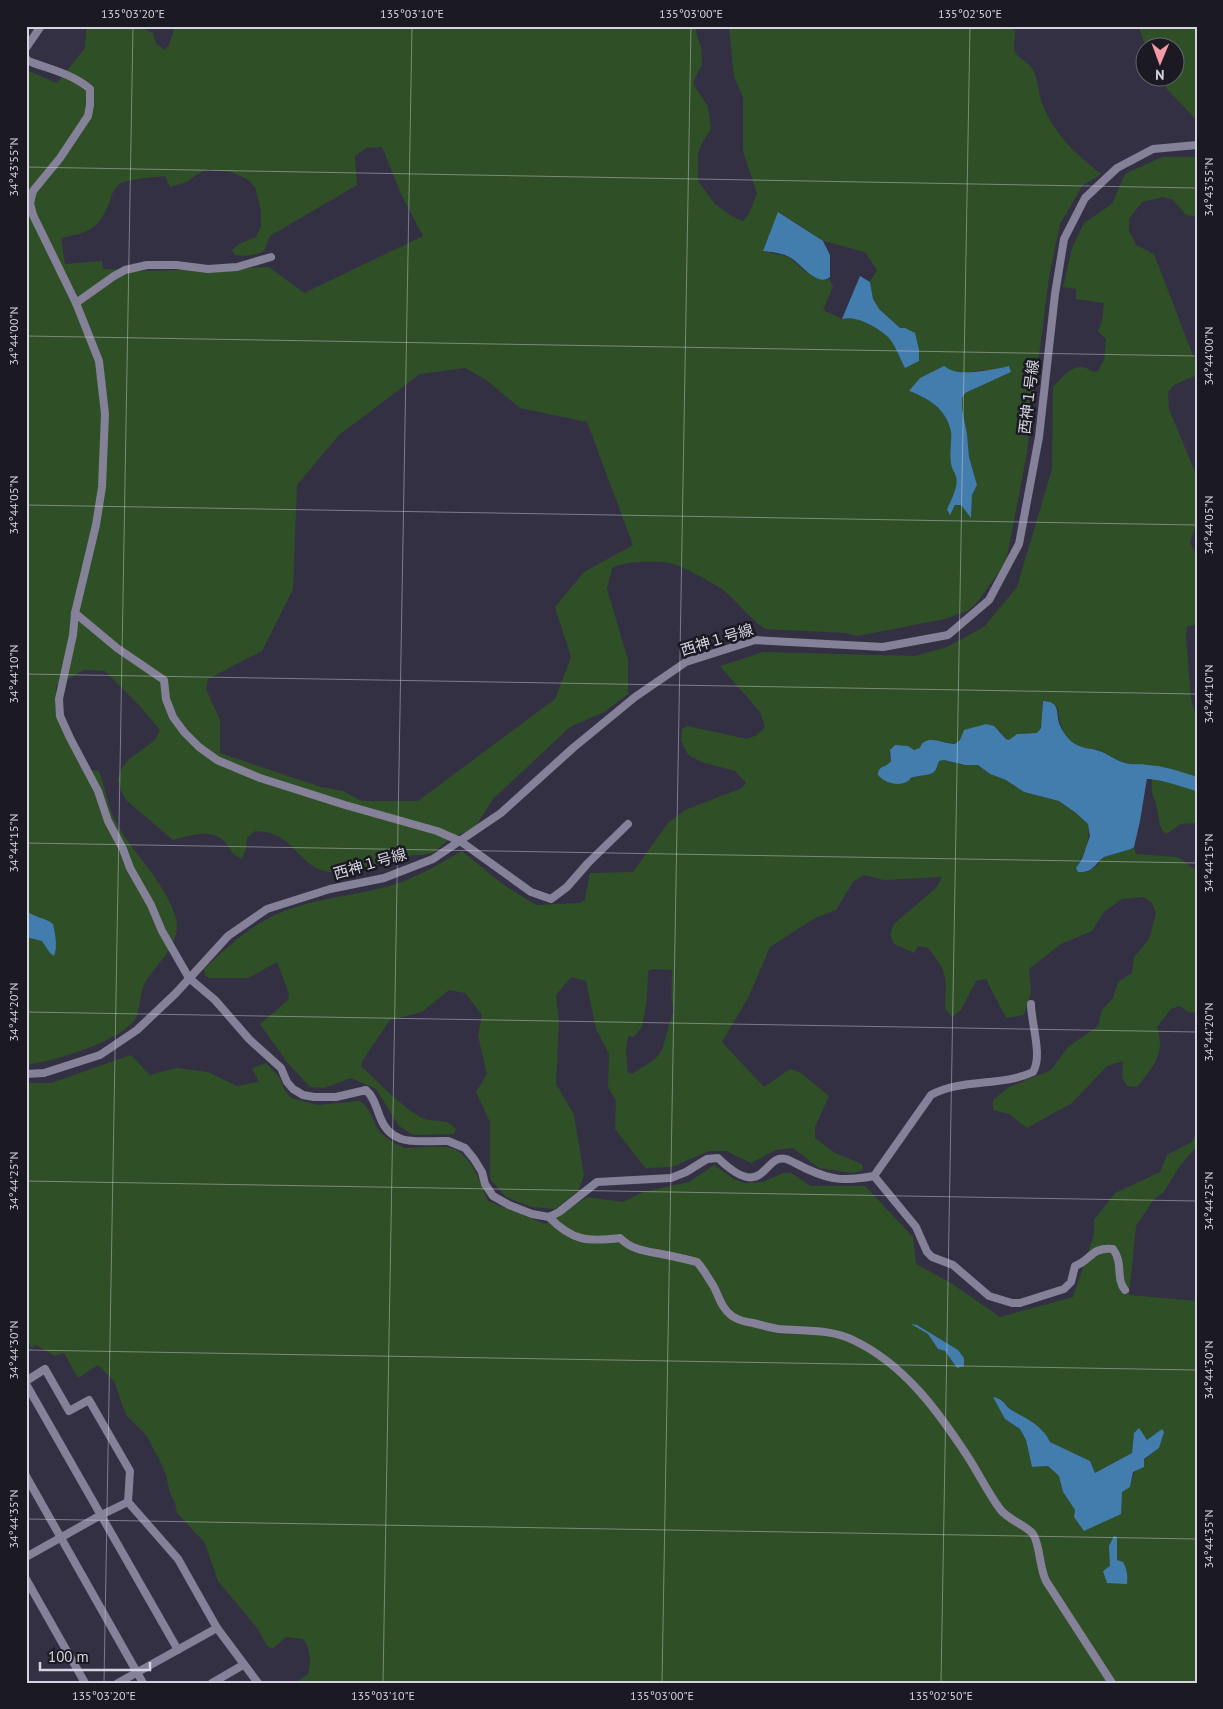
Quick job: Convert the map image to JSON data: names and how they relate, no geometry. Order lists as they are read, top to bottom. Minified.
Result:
{"streets":{"street":["西神１号線"]},"scale_bar":"100 m","north":"bottom","coordinates":["135°03'20\"E","135°03'10\"E","135°03'00\"E","135°02'50\"E","34°43'55\"N","34°44'00\"N","34°44'05\"N","34°44'10\"N","34°44'15\"N","34°44'20\"N","34°44'25\"N","34°44'30\"N","34°44'35\"N"]}
